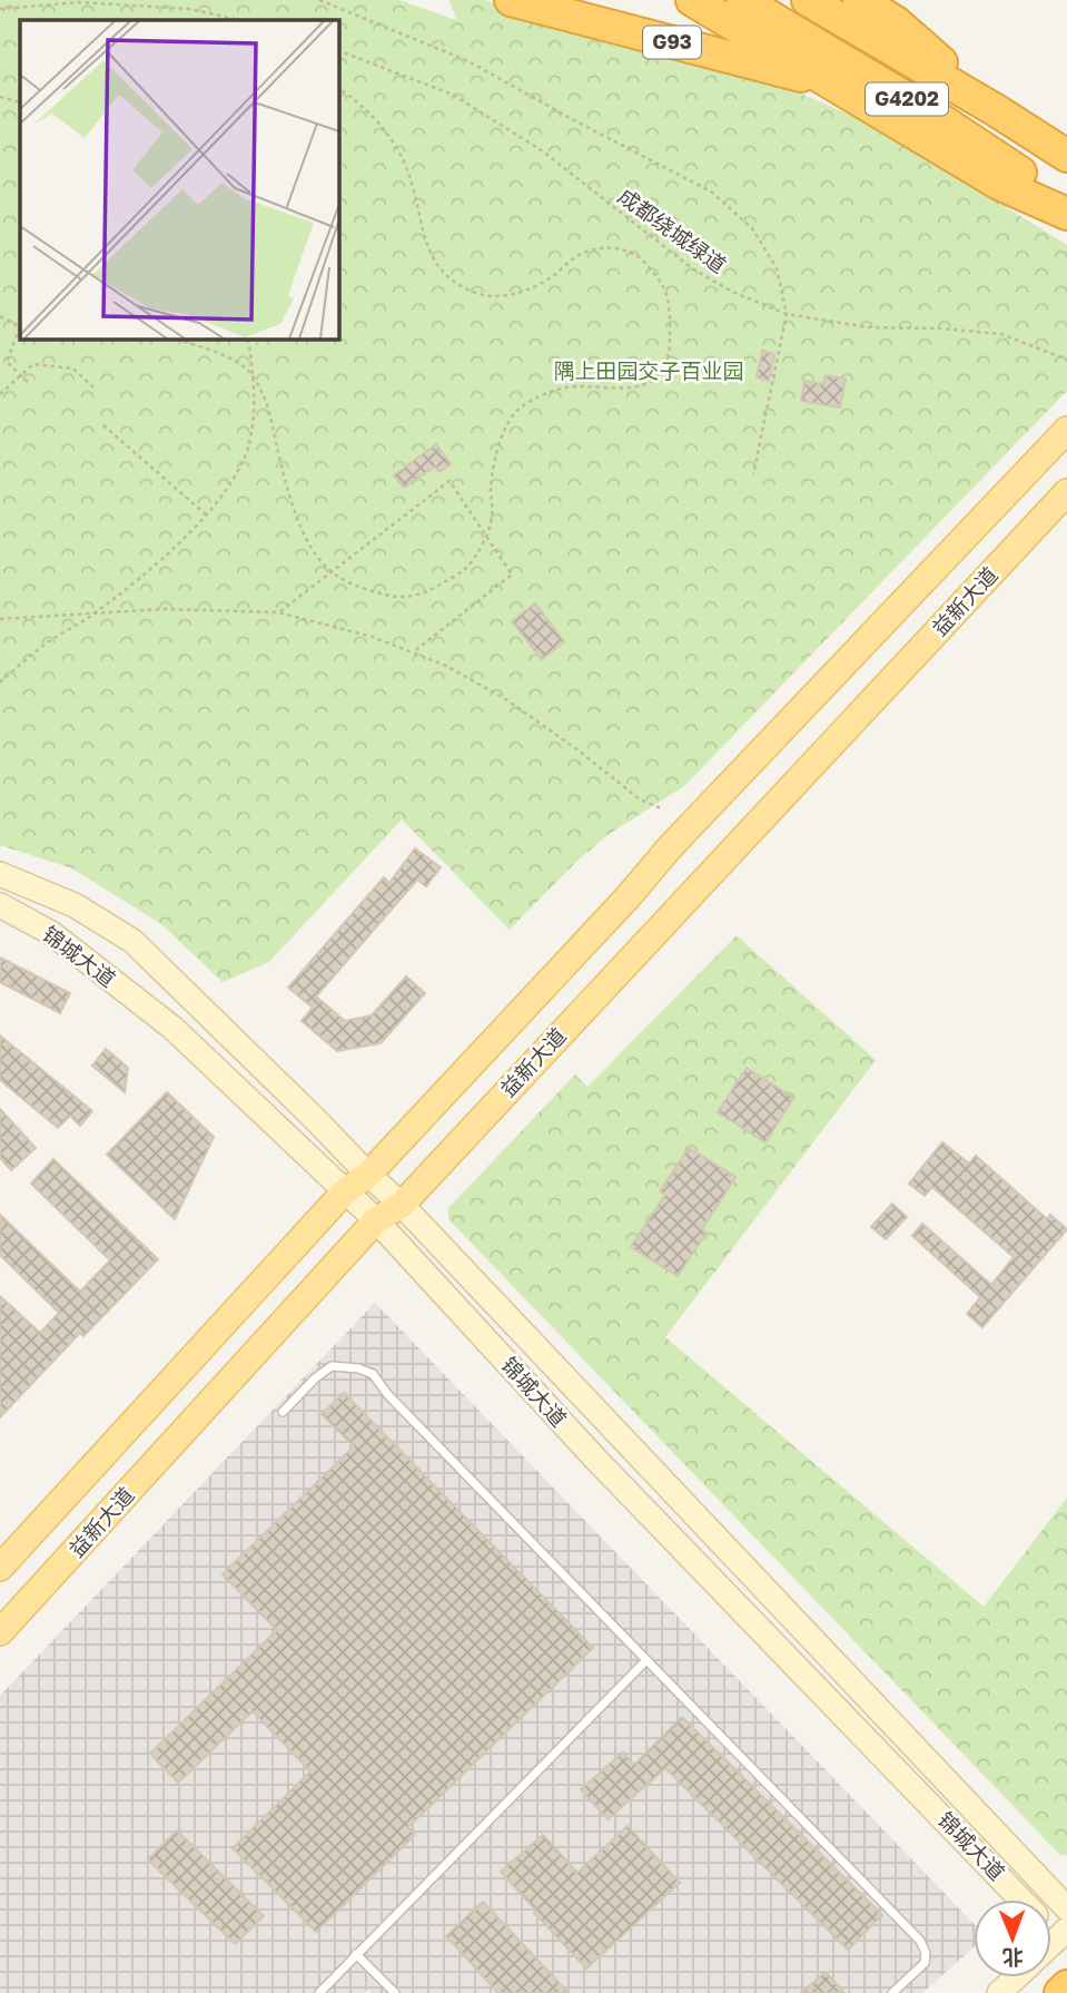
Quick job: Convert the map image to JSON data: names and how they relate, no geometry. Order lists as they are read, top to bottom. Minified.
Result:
{"streets":{"highway":["G93","G4202"],"main road":["益新大道","锦城大道"],"path":["成都绕城绿道"]},"crossings":[["益新大道","锦城大道"]],"parks":["隅上田园交子百业园"],"north":"bottom"}
